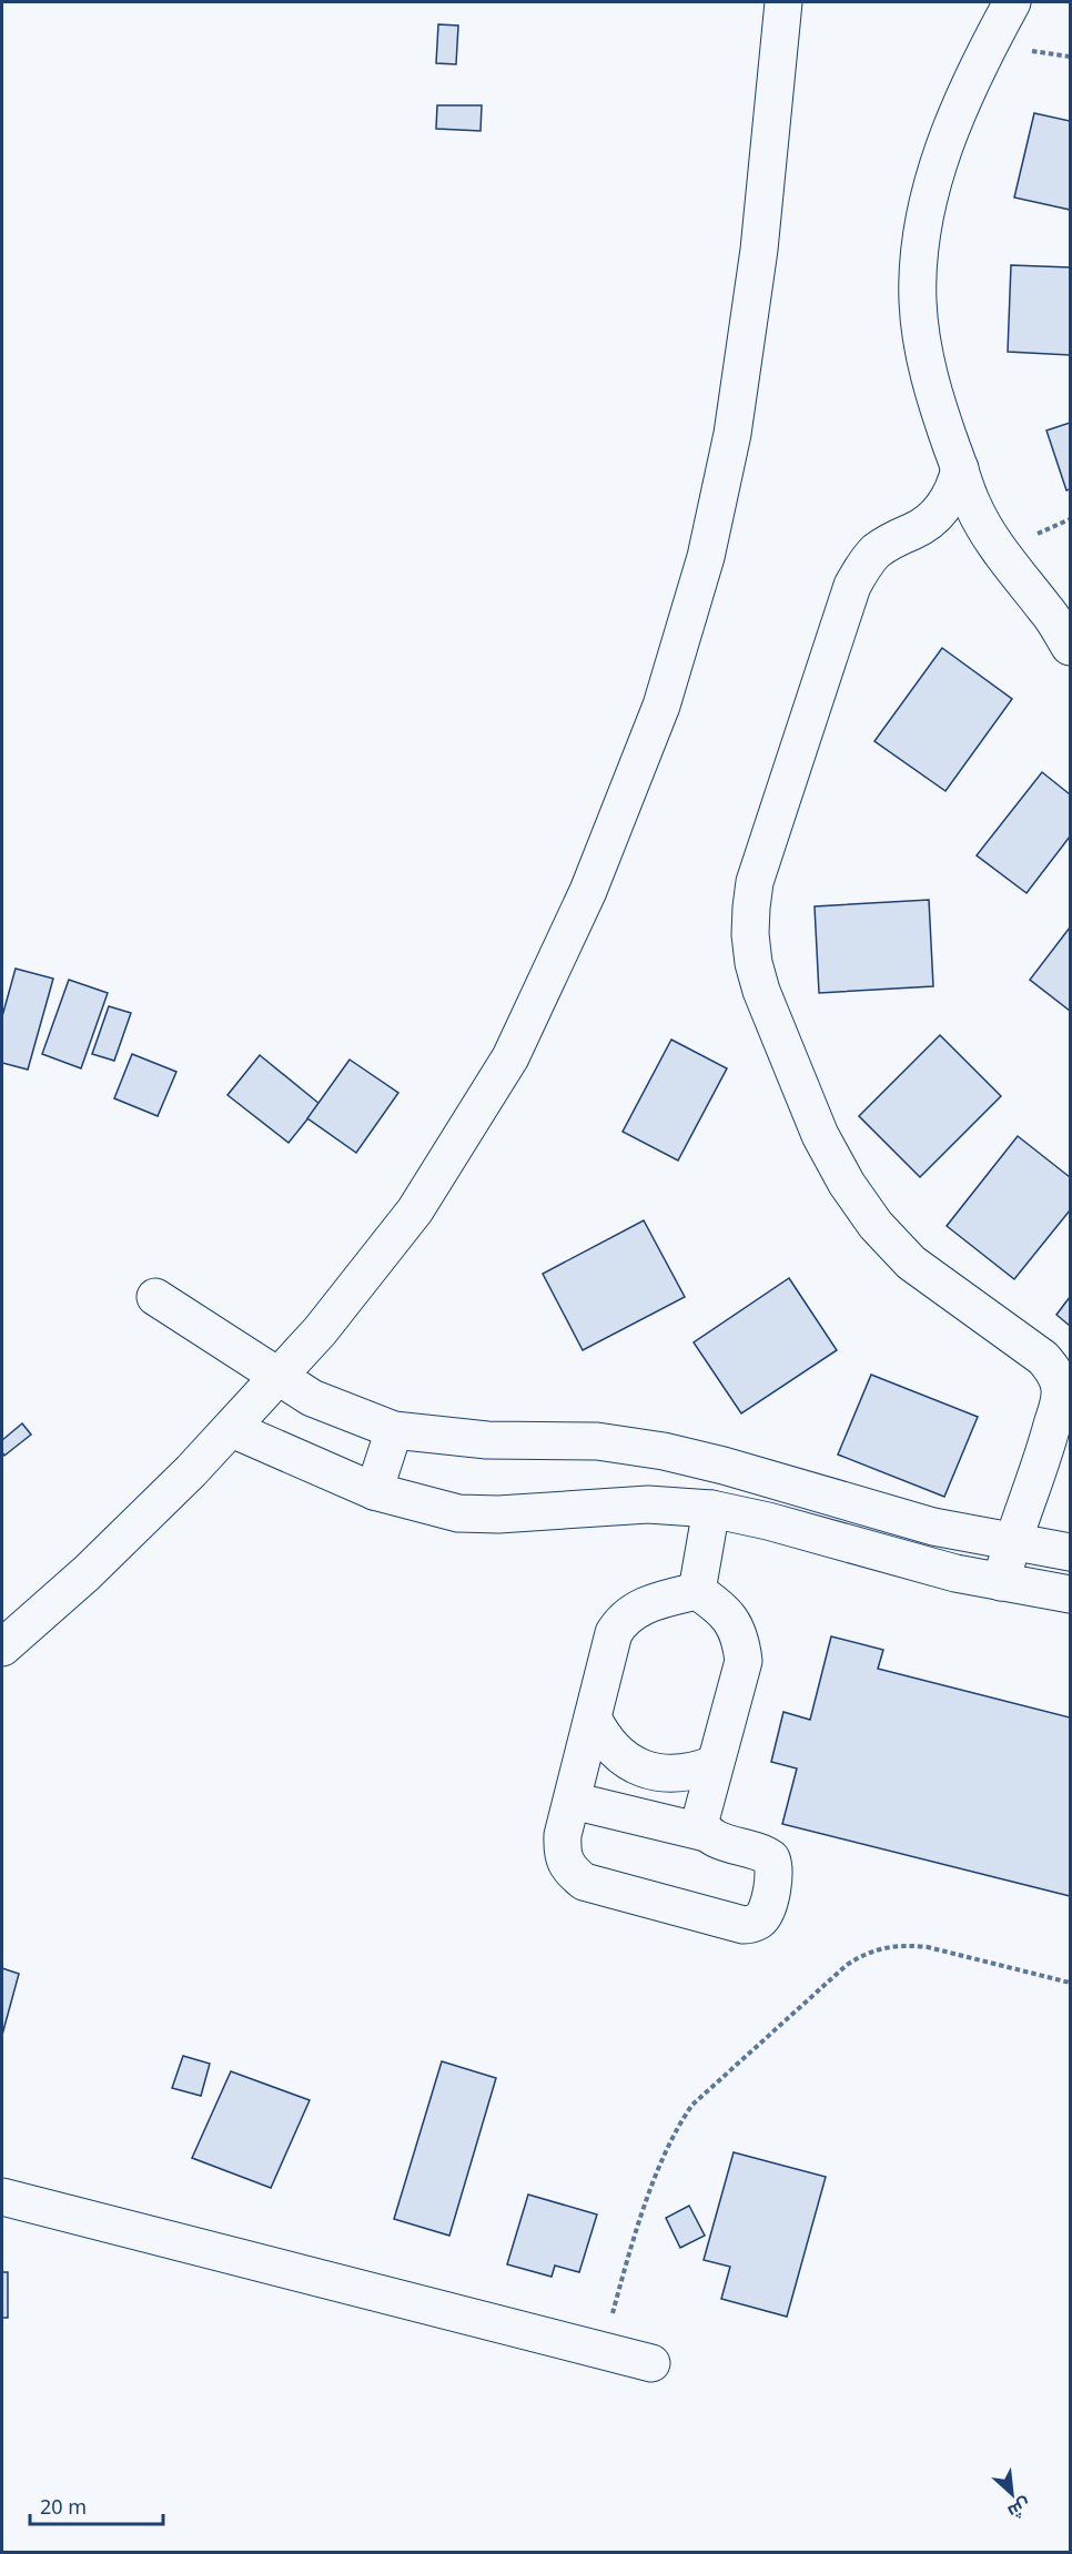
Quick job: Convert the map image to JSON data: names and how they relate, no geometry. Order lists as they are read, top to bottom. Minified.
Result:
{"scale_bar":"20 m","north":"bottom right"}
